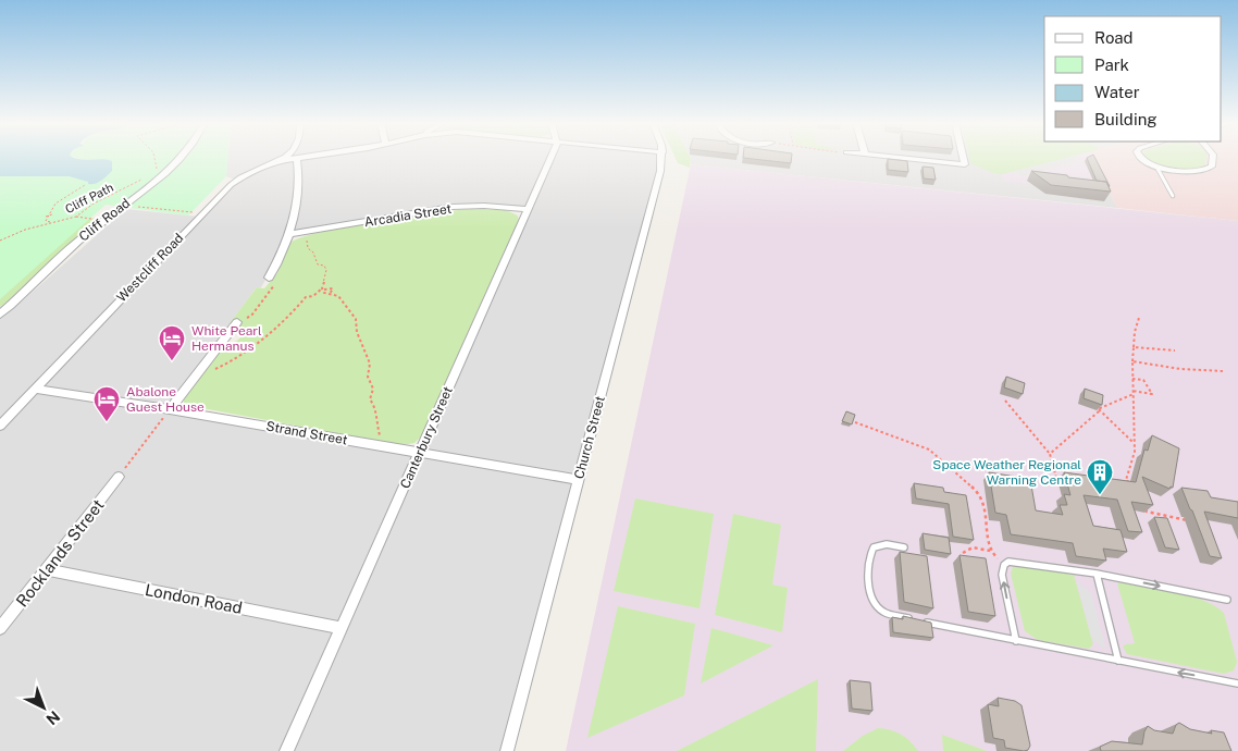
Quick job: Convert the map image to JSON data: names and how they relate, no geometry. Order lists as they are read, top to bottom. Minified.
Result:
{"streets":{"street":["Arcadia Street","Cliff Road","Westcliff Road","Strand Street","Canterbury Street","Church Street","Rocklands Street","London Road"],"path":["Cliff Path"]},"crossings":[["Arcadia Street","Canterbury Street"],["Westcliff Road","Strand Street"],["Strand Street","Canterbury Street"],["Strand Street","Church Street"],["Canterbury Street","London Road"],["Rocklands Street","London Road"]],"places":{"hotel":["White Pearl Hermanus","Abalone Guest House"],"building":["Space Weather Regional Warning Centre"]},"legend":["Road","Park","Water","Building"],"north":"bottom right"}
